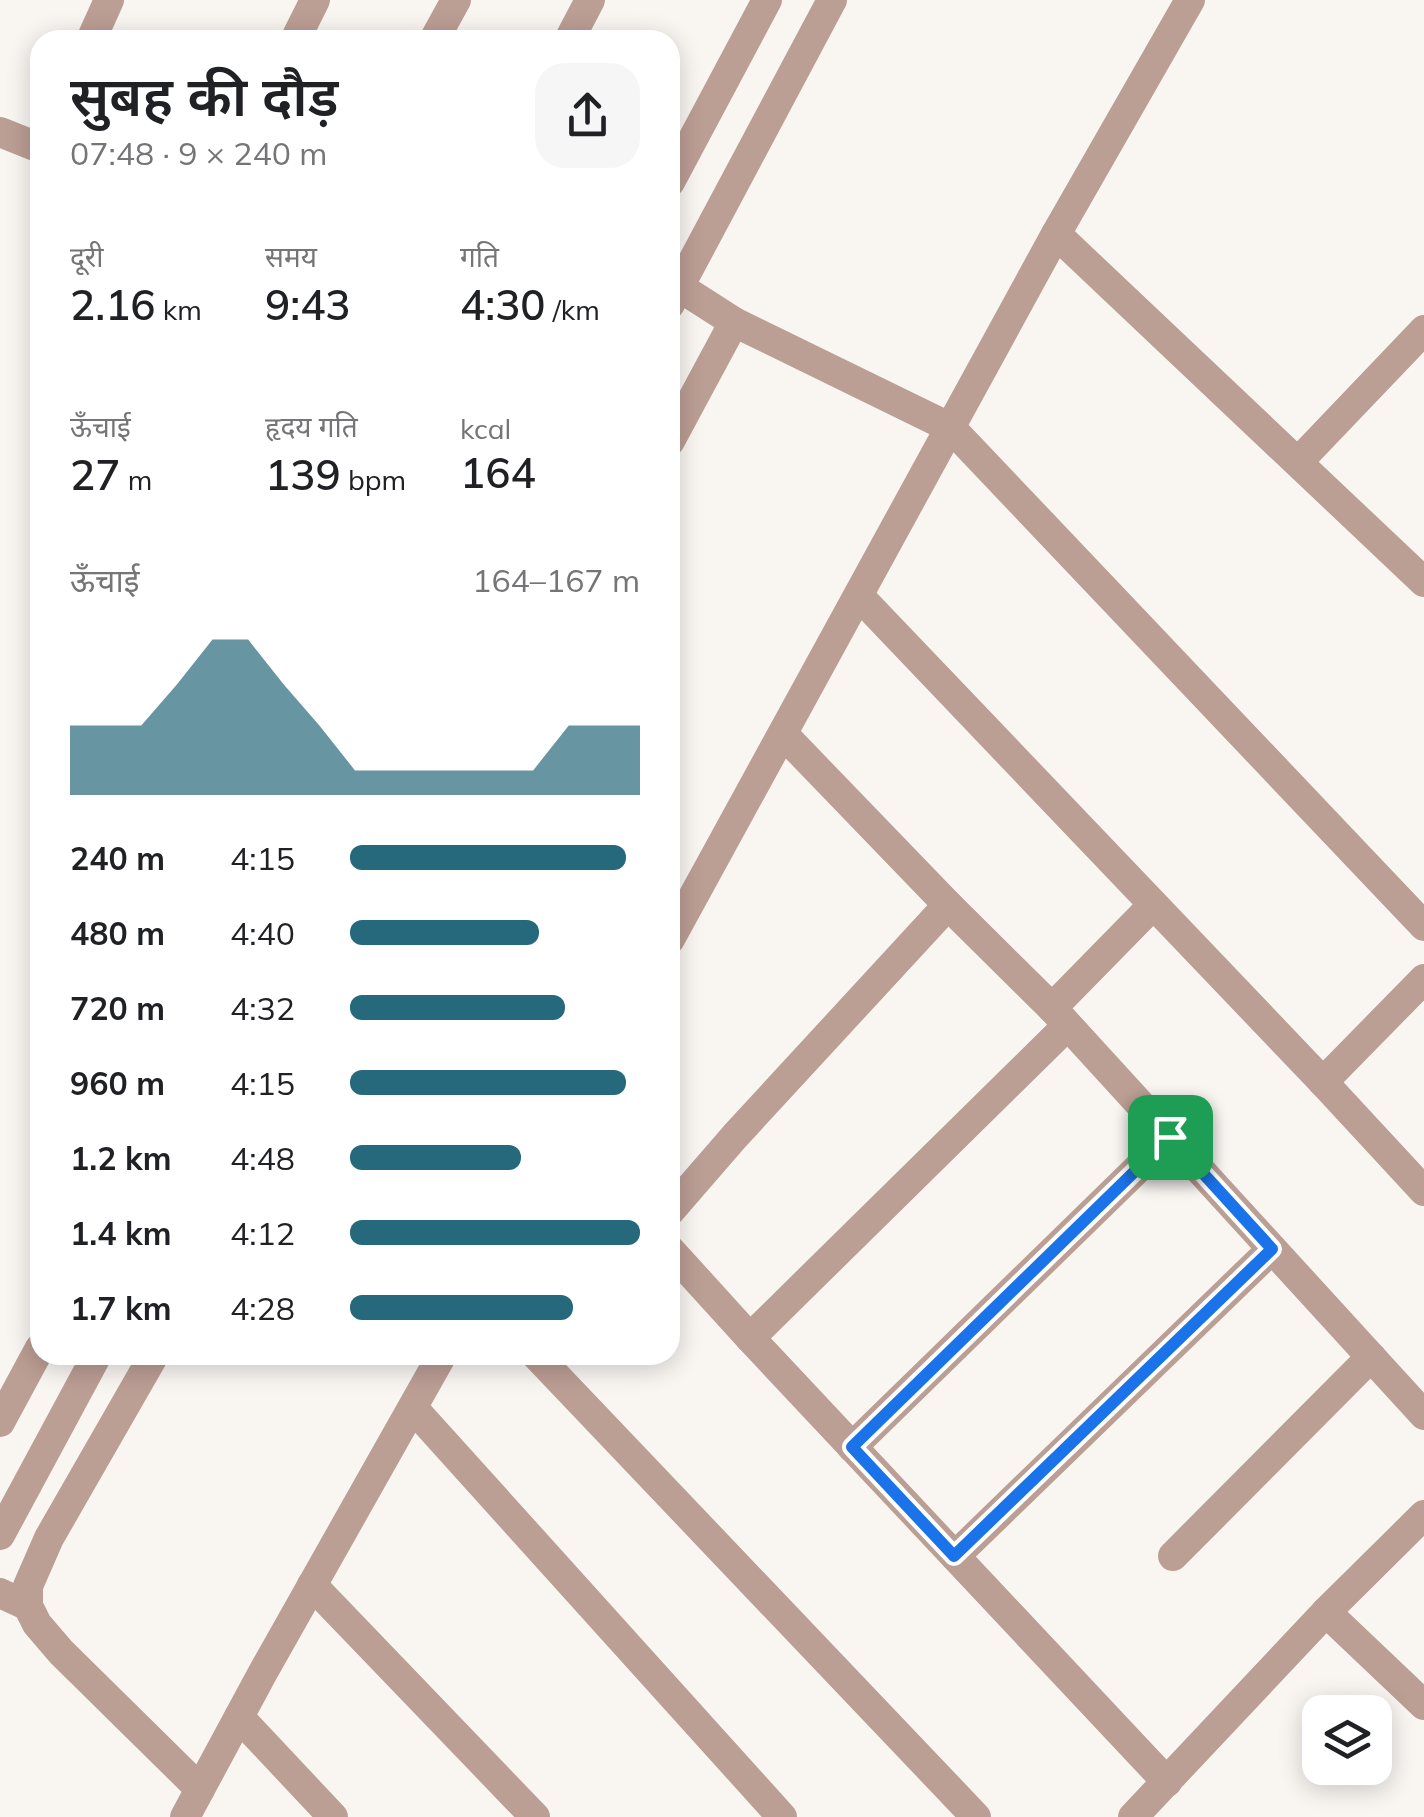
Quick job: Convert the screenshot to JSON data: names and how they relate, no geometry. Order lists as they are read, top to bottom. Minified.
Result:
{"page":{"heading":["सुबह की दौड़","07:48 · 9 × 240 m"],"stats":[["दूरी","2.16 km"],["समय","9:43"],["गति","4:30 /km"],["ऊँचाई","27 m"],["हृदय गति","139 bpm"],["kcal","164"]],"chart":["ऊँचाई","164–167 m"],"list":[{"name":"240 m","note":"4:15"},{"name":"480 m","note":"4:40"},{"name":"720 m","note":"4:32"},{"name":"960 m","note":"4:15"},{"name":"1.2 km","note":"4:48"},{"name":"1.4 km","note":"4:12"},{"name":"1.7 km","note":"4:28"}]}}
